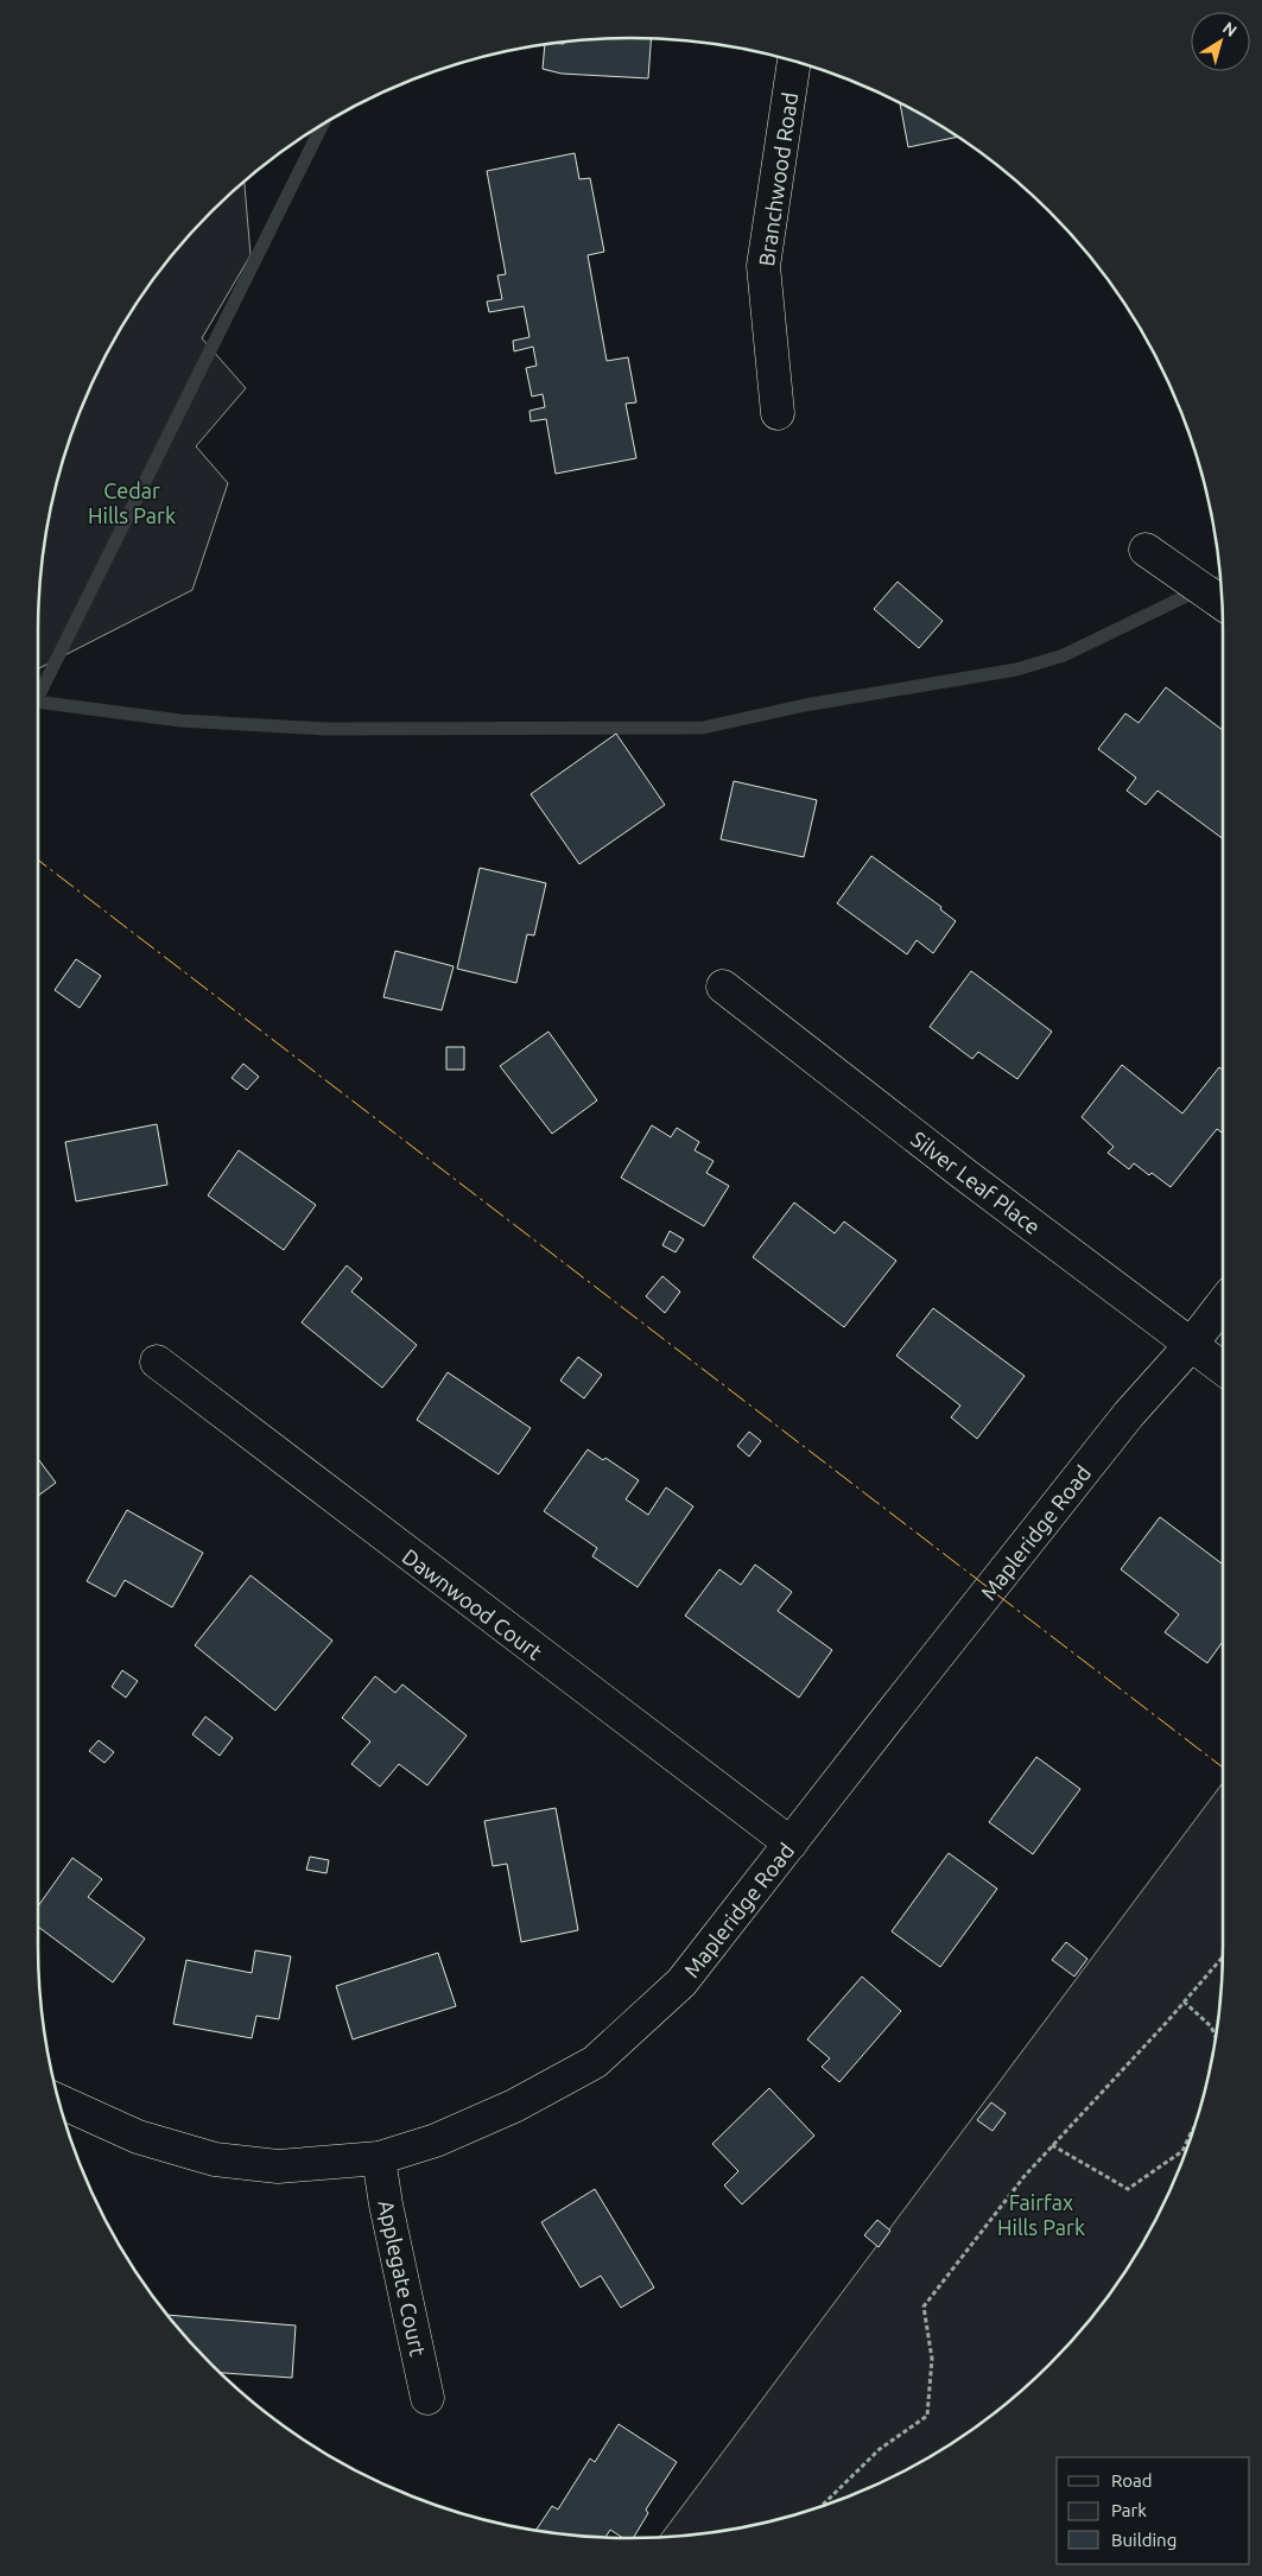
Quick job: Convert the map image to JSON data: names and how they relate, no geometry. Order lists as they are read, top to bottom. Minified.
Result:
{"streets":{"street":["Branchwood Road","Silver Leaf Place","Mapleridge Road","Dawnwood Court","Applegate Court"]},"crossings":[["Silver Leaf Place","Mapleridge Road"],["Mapleridge Road","Dawnwood Court"],["Mapleridge Road","Applegate Court"]],"parks":["Cedar Hills Park","Fairfax Hills Park"],"legend":["Road","Park","Building"],"north":"top right"}
